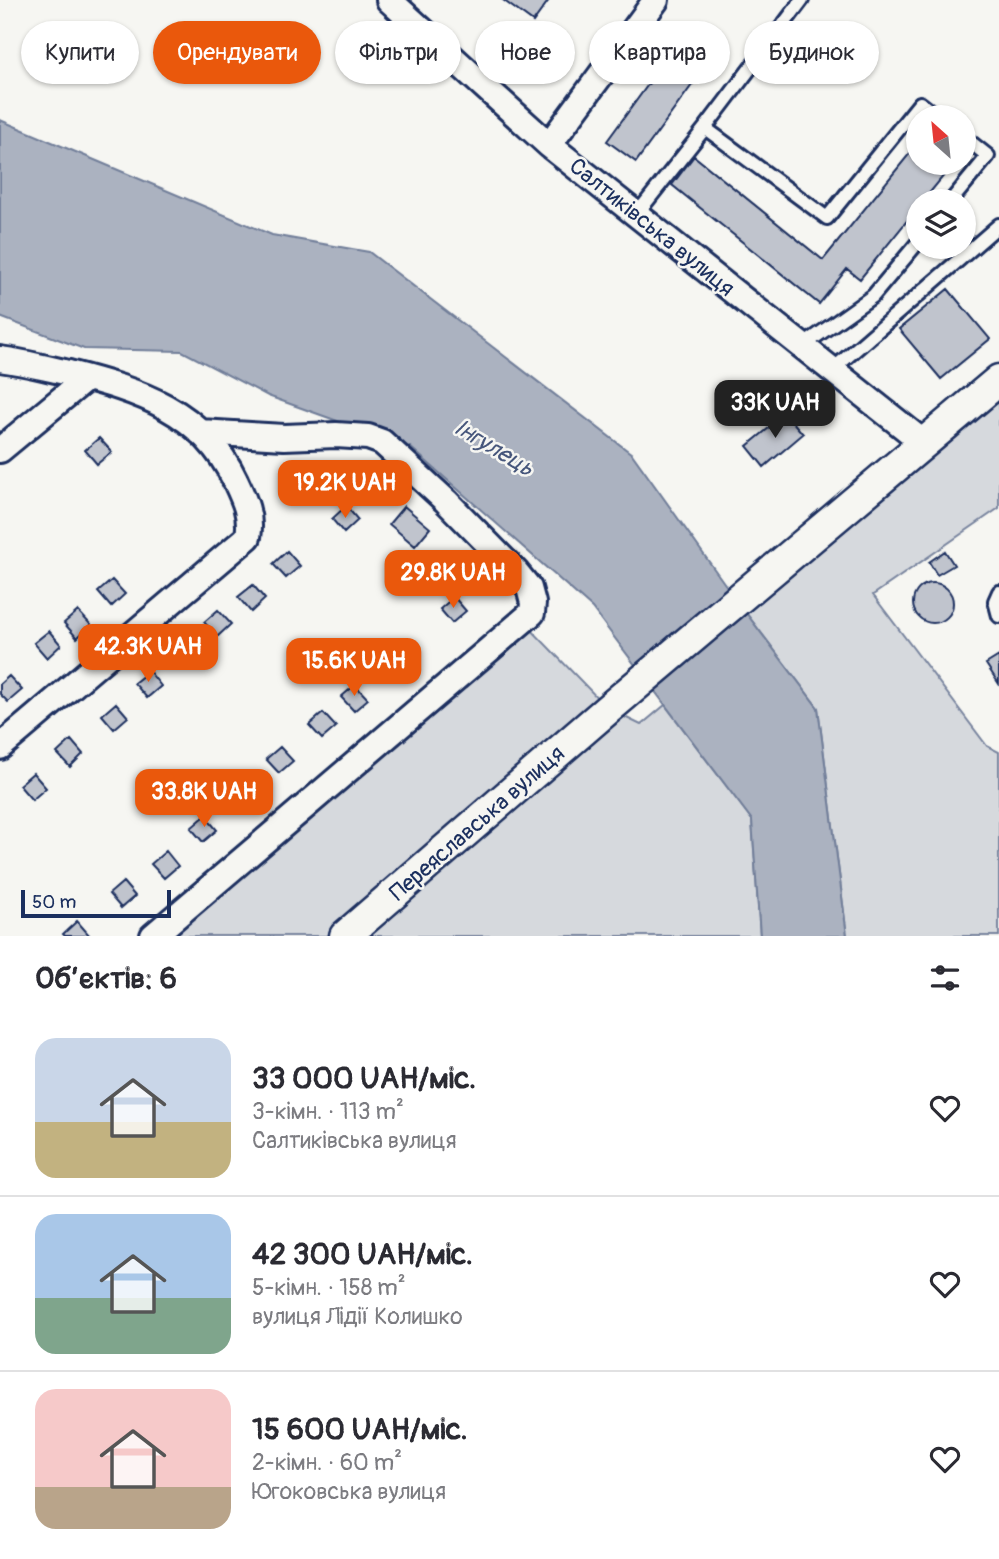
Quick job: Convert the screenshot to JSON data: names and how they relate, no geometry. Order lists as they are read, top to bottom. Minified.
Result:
{"streets":{"street":["Салтиківська вулиця","Переяславська вулиця"]},"crossings":[["Салтиківська вулиця","Переяславська вулиця"]],"water":["Інгулець"],"scale_bar":"50 m","north":"top left","page":{"chip":["Купити","Орендувати","Фільтри","Нове","Квартира","Будинок"],"price":["33K UAH","19.2K UAH","29.8K UAH","42.3K UAH","15.6K UAH","33.8K UAH"],"scale":"50 m","heading":"Об’єктів: 6","list":[{"name":"33 000 UAH/міс.","note":"3-кімн. · 113 m² · Салтиківська вулиця"},{"name":"42 300 UAH/міс.","note":"5-кімн. · 158 m² · вулиця Лідії Колишко"},{"name":"15 600 UAH/міс.","note":"2-кімн. · 60 m² · Югоковська вулиця"}]}}
